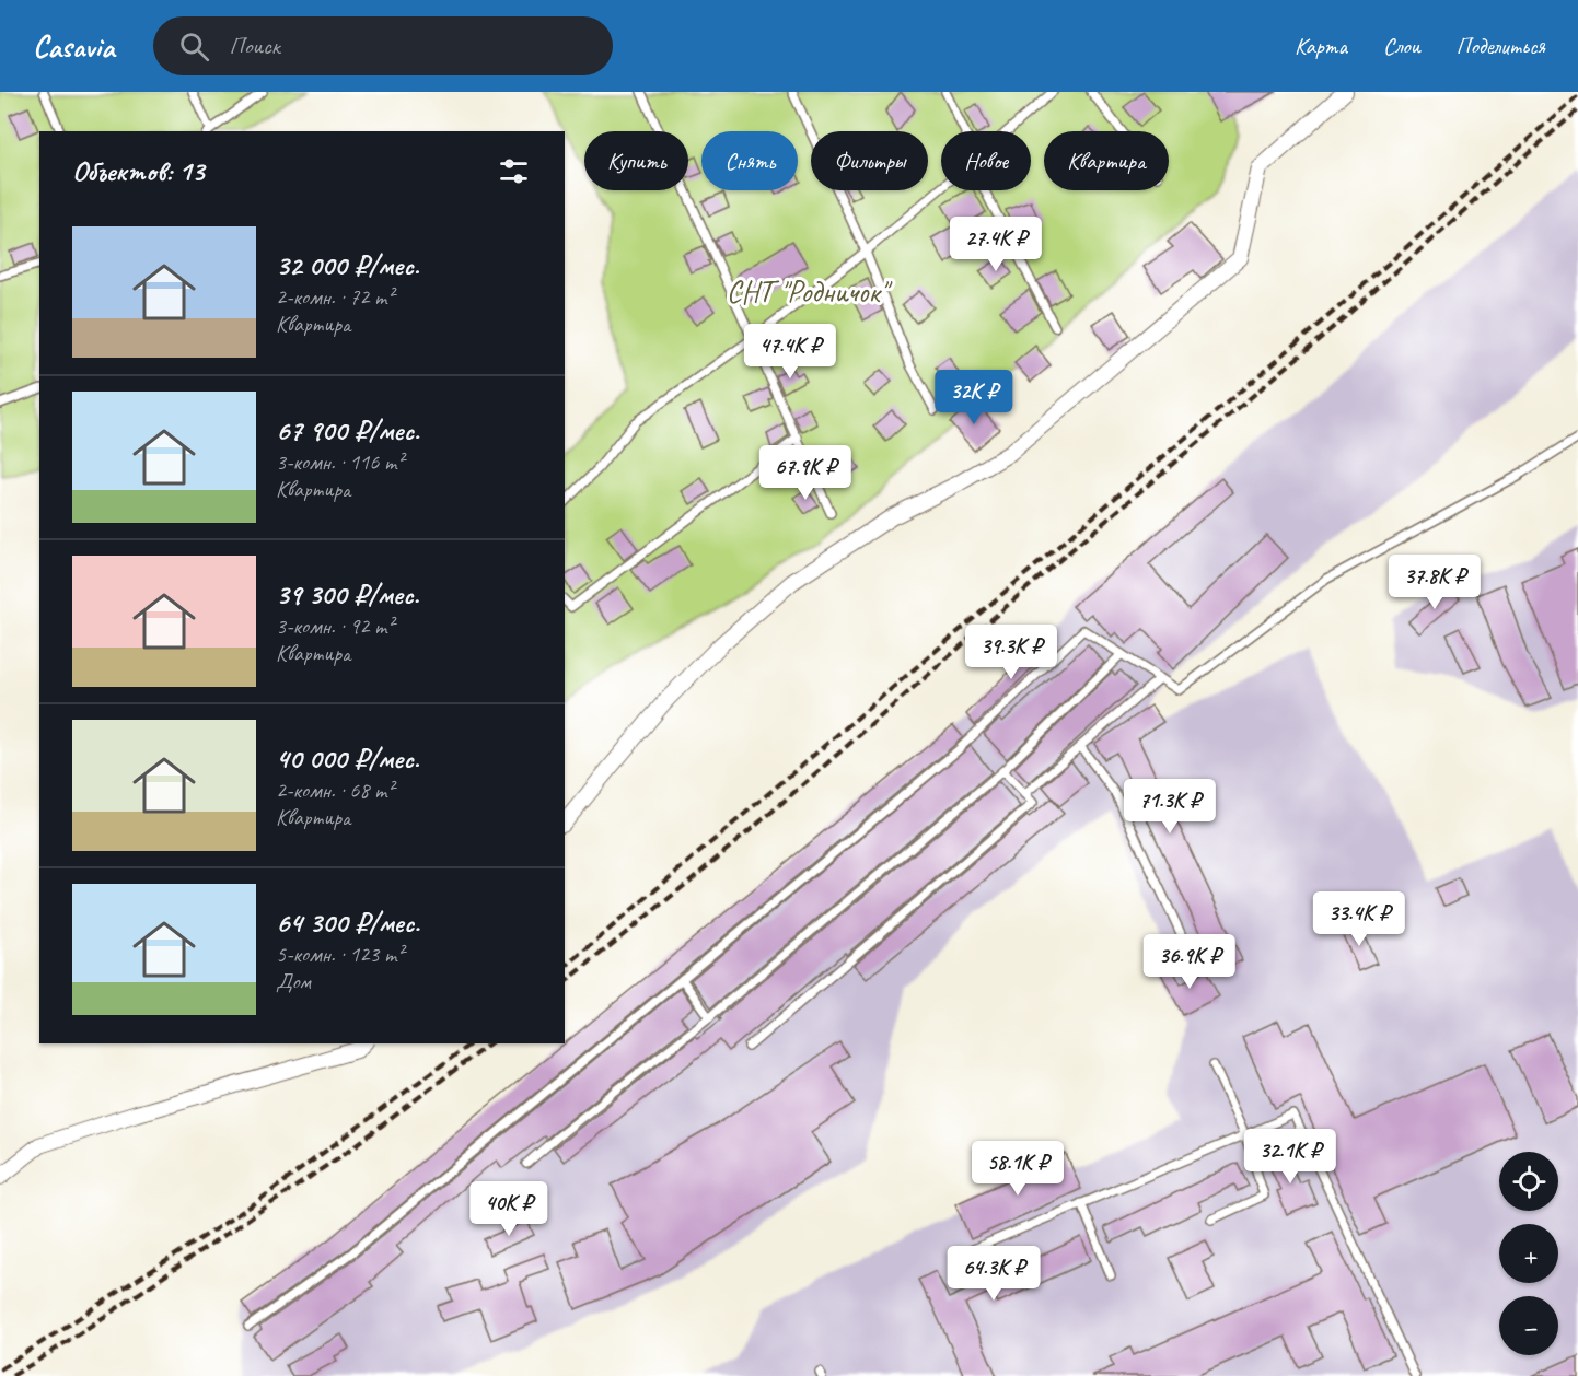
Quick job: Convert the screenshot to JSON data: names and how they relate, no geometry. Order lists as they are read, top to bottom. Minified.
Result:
{"parks":["СНТ \"Родничок\""],"page":{"header":"Casavia","search":"Поиск","nav":["Карта","Слои","Поделиться"],"chip":["Купить","Снять","Фильтры","Новое","Квартира"],"heading":"Объектов: 13","list":[{"name":"32 000 ₽/мес.","note":"2-комн. · 72 m² · Квартира"},{"name":"67 900 ₽/мес.","note":"3-комн. · 116 m² · Квартира"},{"name":"39 300 ₽/мес.","note":"3-комн. · 92 m² · Квартира"},{"name":"40 000 ₽/мес.","note":"2-комн. · 68 m² · Квартира"},{"name":"64 300 ₽/мес.","note":"5-комн. · 123 m² · Дом"}],"price":["27.4K ₽","47.4K ₽","32K ₽","67.9K ₽","37.8K ₽","39.3K ₽","71.3K ₽","33.4K ₽","36.9K ₽","32.1K ₽","58.1K ₽","40K ₽","64.3K ₽"],"map_buttons":["+","−"]}}
